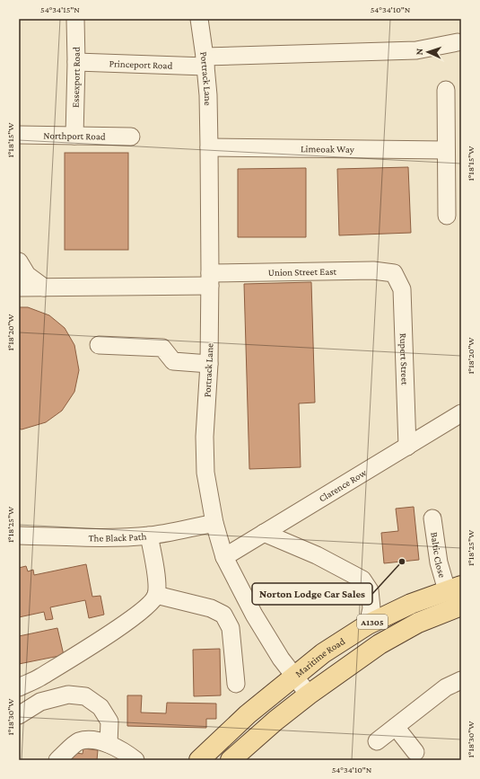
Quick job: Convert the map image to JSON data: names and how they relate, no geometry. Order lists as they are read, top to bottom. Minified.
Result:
{"streets":{"main road":["A1305","Maritime Road"],"street":["Princeport Road","Essexport Road","Portrack Lane","Northport Road","Limeoak Way","Union Street East","Rupert Street","Clarence Row","The Black Path","Baltic Close"]},"crossings":[["Princeport Road","Essexport Road"],["Princeport Road","Portrack Lane"],["Essexport Road","Northport Road"],["Portrack Lane","Limeoak Way"],["Portrack Lane","Union Street East"],["Portrack Lane","Clarence Row"],["Portrack Lane","The Black Path"],["Portrack Lane","A1305"],["Portrack Lane","Maritime Road"],["Union Street East","Rupert Street"],["Rupert Street","Clarence Row"],["Baltic Close","Maritime Road"]],"places":["Norton Lodge Car Sales"],"north":"left","coordinates":["54°34'15\"N","54°34'10\"N","1°18'15\"W","1°18'20\"W","1°18'25\"W","1°18'30\"W"]}
